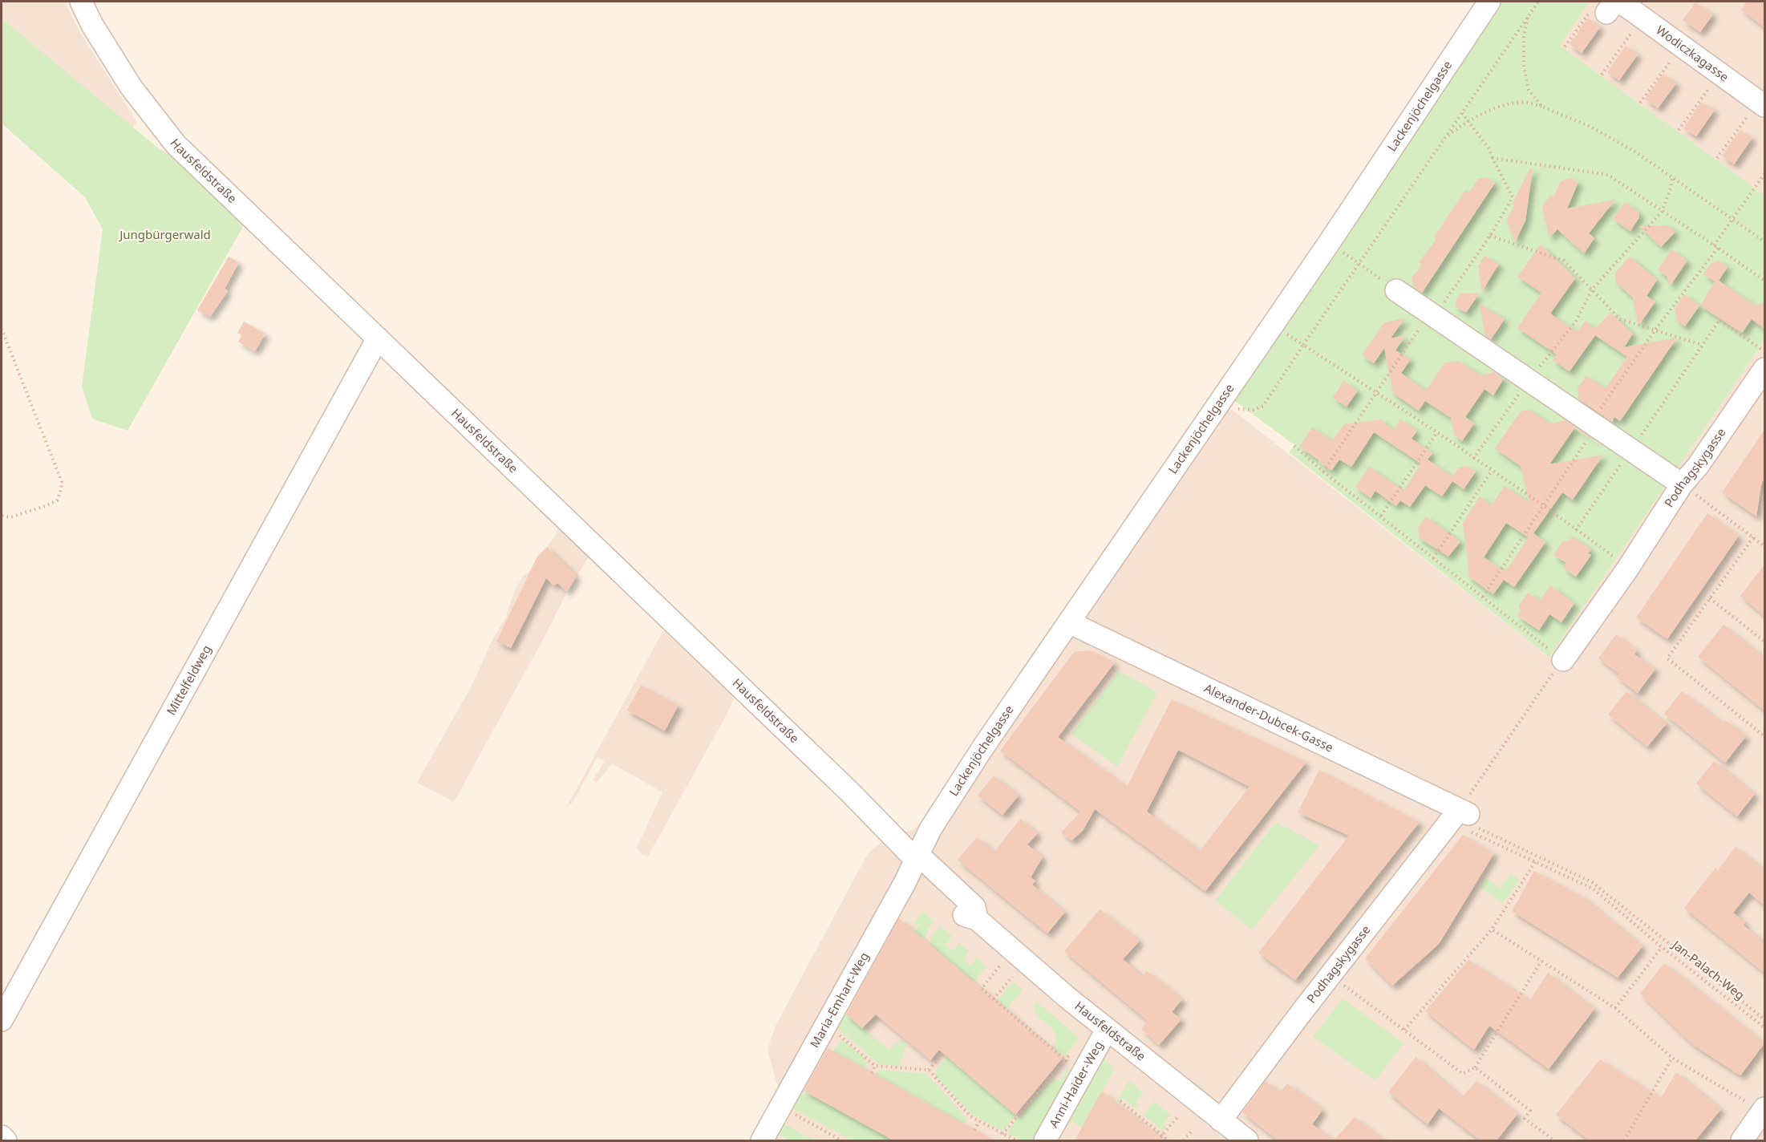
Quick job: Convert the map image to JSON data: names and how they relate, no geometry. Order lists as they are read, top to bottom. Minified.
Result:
{"streets":{"street":["Wodiczkagasse","Lackenjöchelgasse","Hausfeldstraße","Podhagskygasse","Mittelfeldweg","Alexander-Dubcek-Gasse","Maria-Emhart-Weg","Anni-Haider-Weg"],"path":["Jan-Palach-Weg"]},"crossings":[["Lackenjöchelgasse","Hausfeldstraße"],["Lackenjöchelgasse","Alexander-Dubcek-Gasse"],["Lackenjöchelgasse","Maria-Emhart-Weg"],["Hausfeldstraße","Podhagskygasse"],["Hausfeldstraße","Mittelfeldweg"],["Hausfeldstraße","Maria-Emhart-Weg"],["Hausfeldstraße","Anni-Haider-Weg"],["Podhagskygasse","Alexander-Dubcek-Gasse"],["Podhagskygasse","Jan-Palach-Weg"],["Alexander-Dubcek-Gasse","Jan-Palach-Weg"]],"parks":["Jungbürgerwald"]}
